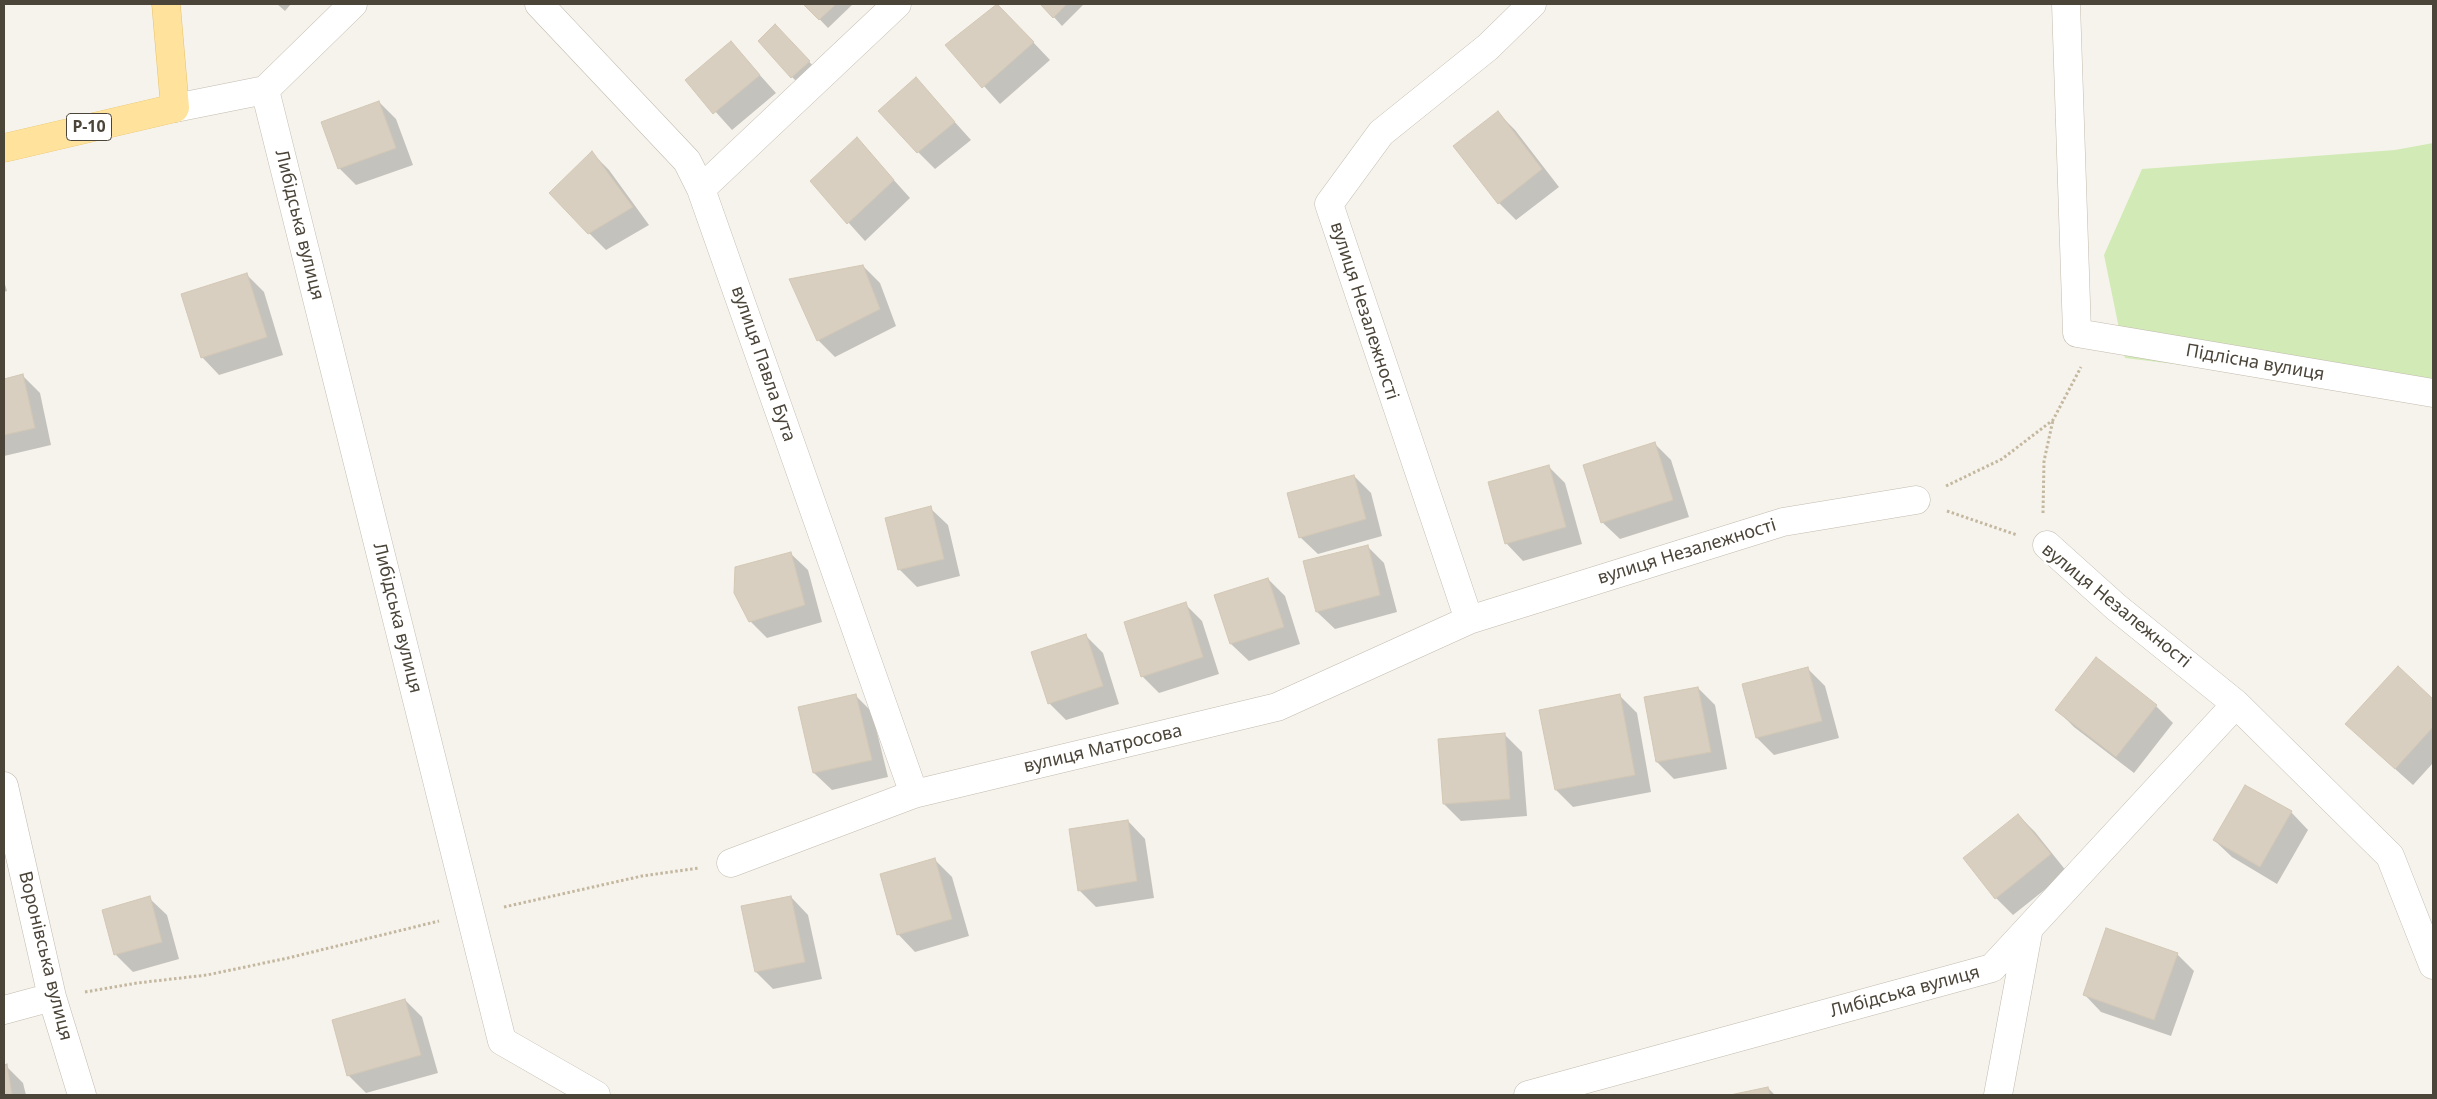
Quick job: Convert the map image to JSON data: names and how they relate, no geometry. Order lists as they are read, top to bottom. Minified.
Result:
{"streets":{"main road":["Р-10"],"street":["Либідська вулиця","вулиця Незалежності","Підлісна вулиця","вулиця Павла Бута","вулиця Матросова","Воронівська вулиця"]},"crossings":[["Либідська вулиця","вулиця Незалежності"],["вулиця Незалежності","вулиця Матросова"],["вулиця Павла Бута","вулиця Матросова"]]}
